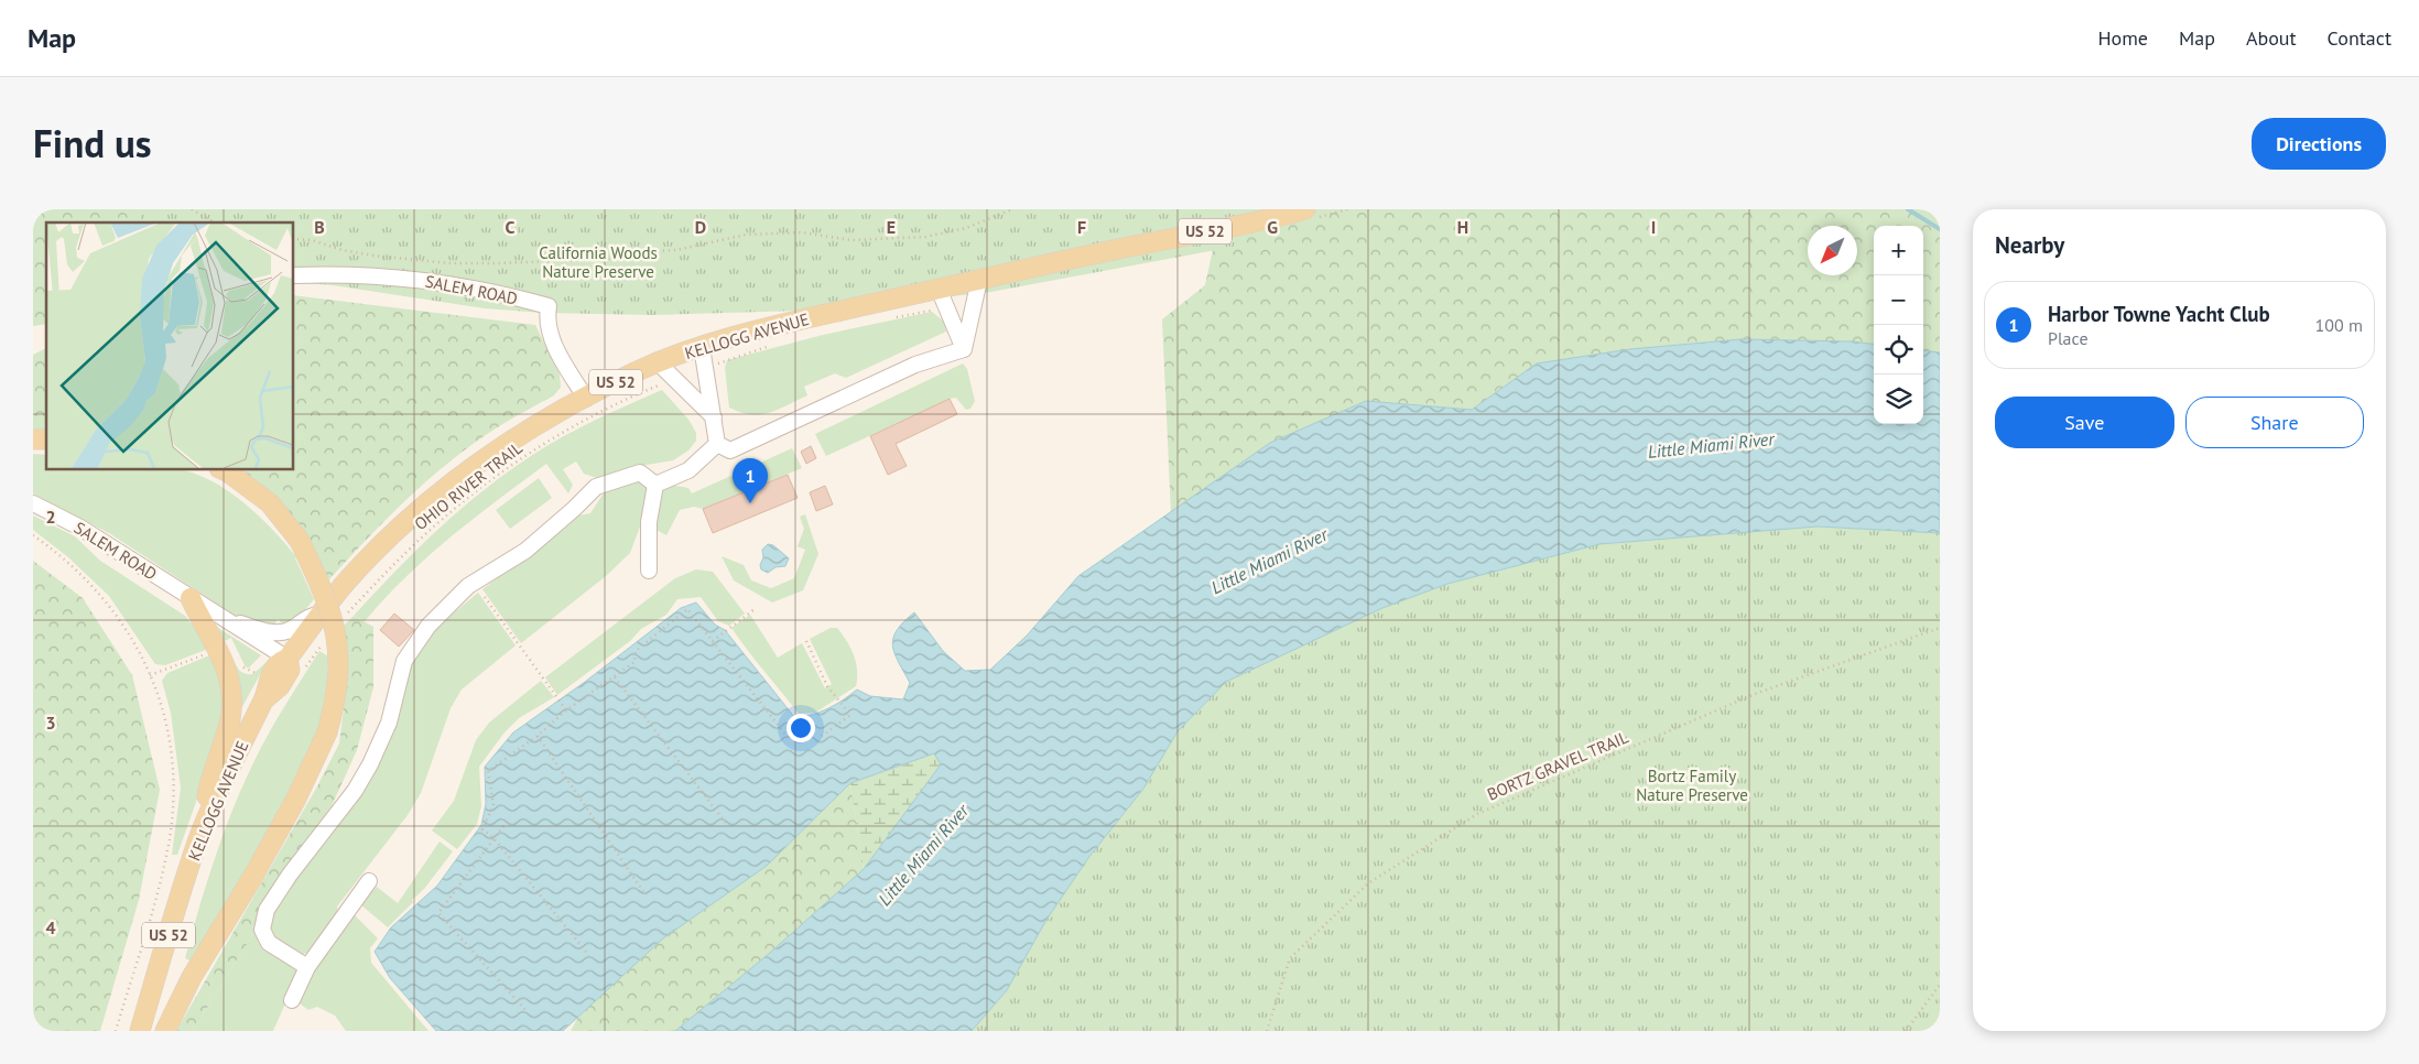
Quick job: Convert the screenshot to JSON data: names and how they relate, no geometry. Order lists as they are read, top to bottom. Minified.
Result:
{"streets":{"main road":["US 52","KELLOGG AVENUE"],"street":["SALEM ROAD"],"path":["OHIO RIVER TRAIL","BORTZ GRAVEL TRAIL"]},"crossings":[["SALEM ROAD","KELLOGG AVENUE"]],"water":["Little Miami River"],"parks":["California Woods Nature Preserve","Bortz Family Nature Preserve"],"north":"bottom left","page":{"header":"Map","nav":["Home","Map","About","Contact"],"title":"Find us","buttons":["Directions",["Save","Share"]],"heading":"Nearby","map_buttons":["+","−"],"list":[{"mark":"1","name":"Harbor Towne Yacht Club","note":"Place","value":"100 m"}],"pins":"1"},"grid":{"columns":["B","C","D","E","F","G","H","I"],"rows":["2","3","4"]}}
